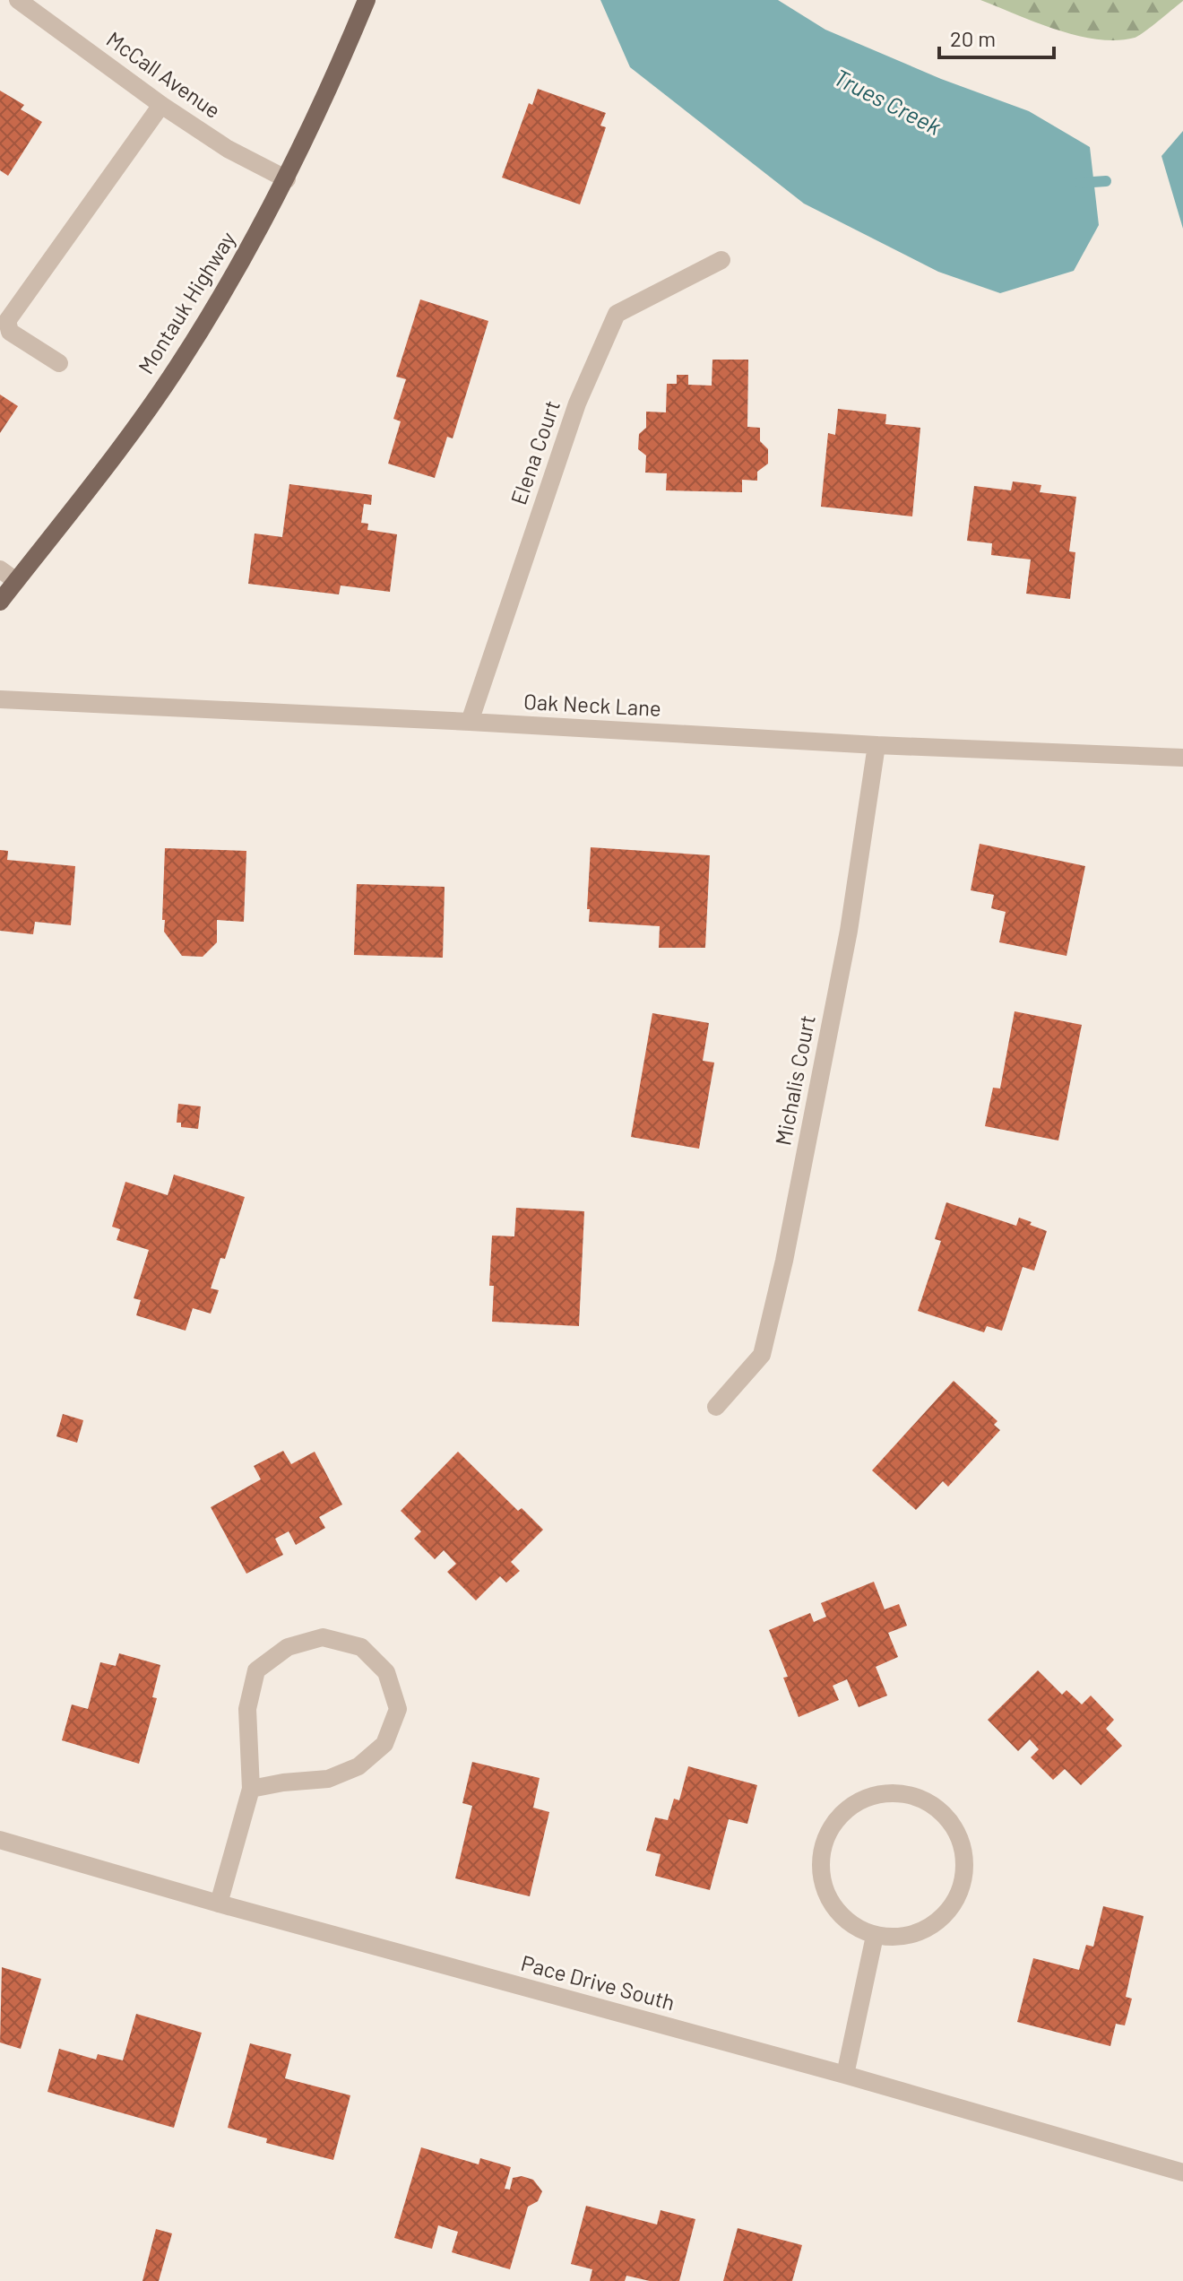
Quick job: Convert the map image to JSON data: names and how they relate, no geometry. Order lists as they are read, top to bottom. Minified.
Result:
{"streets":{"main road":["Montauk Highway"],"street":["McCall Avenue","Elena Court","Oak Neck Lane","Michalis Court","Pace Drive South"]},"crossings":[["McCall Avenue","Montauk Highway"],["Elena Court","Oak Neck Lane"],["Oak Neck Lane","Michalis Court"]],"water":["Trues Creek"],"scale_bar":"20 m"}
